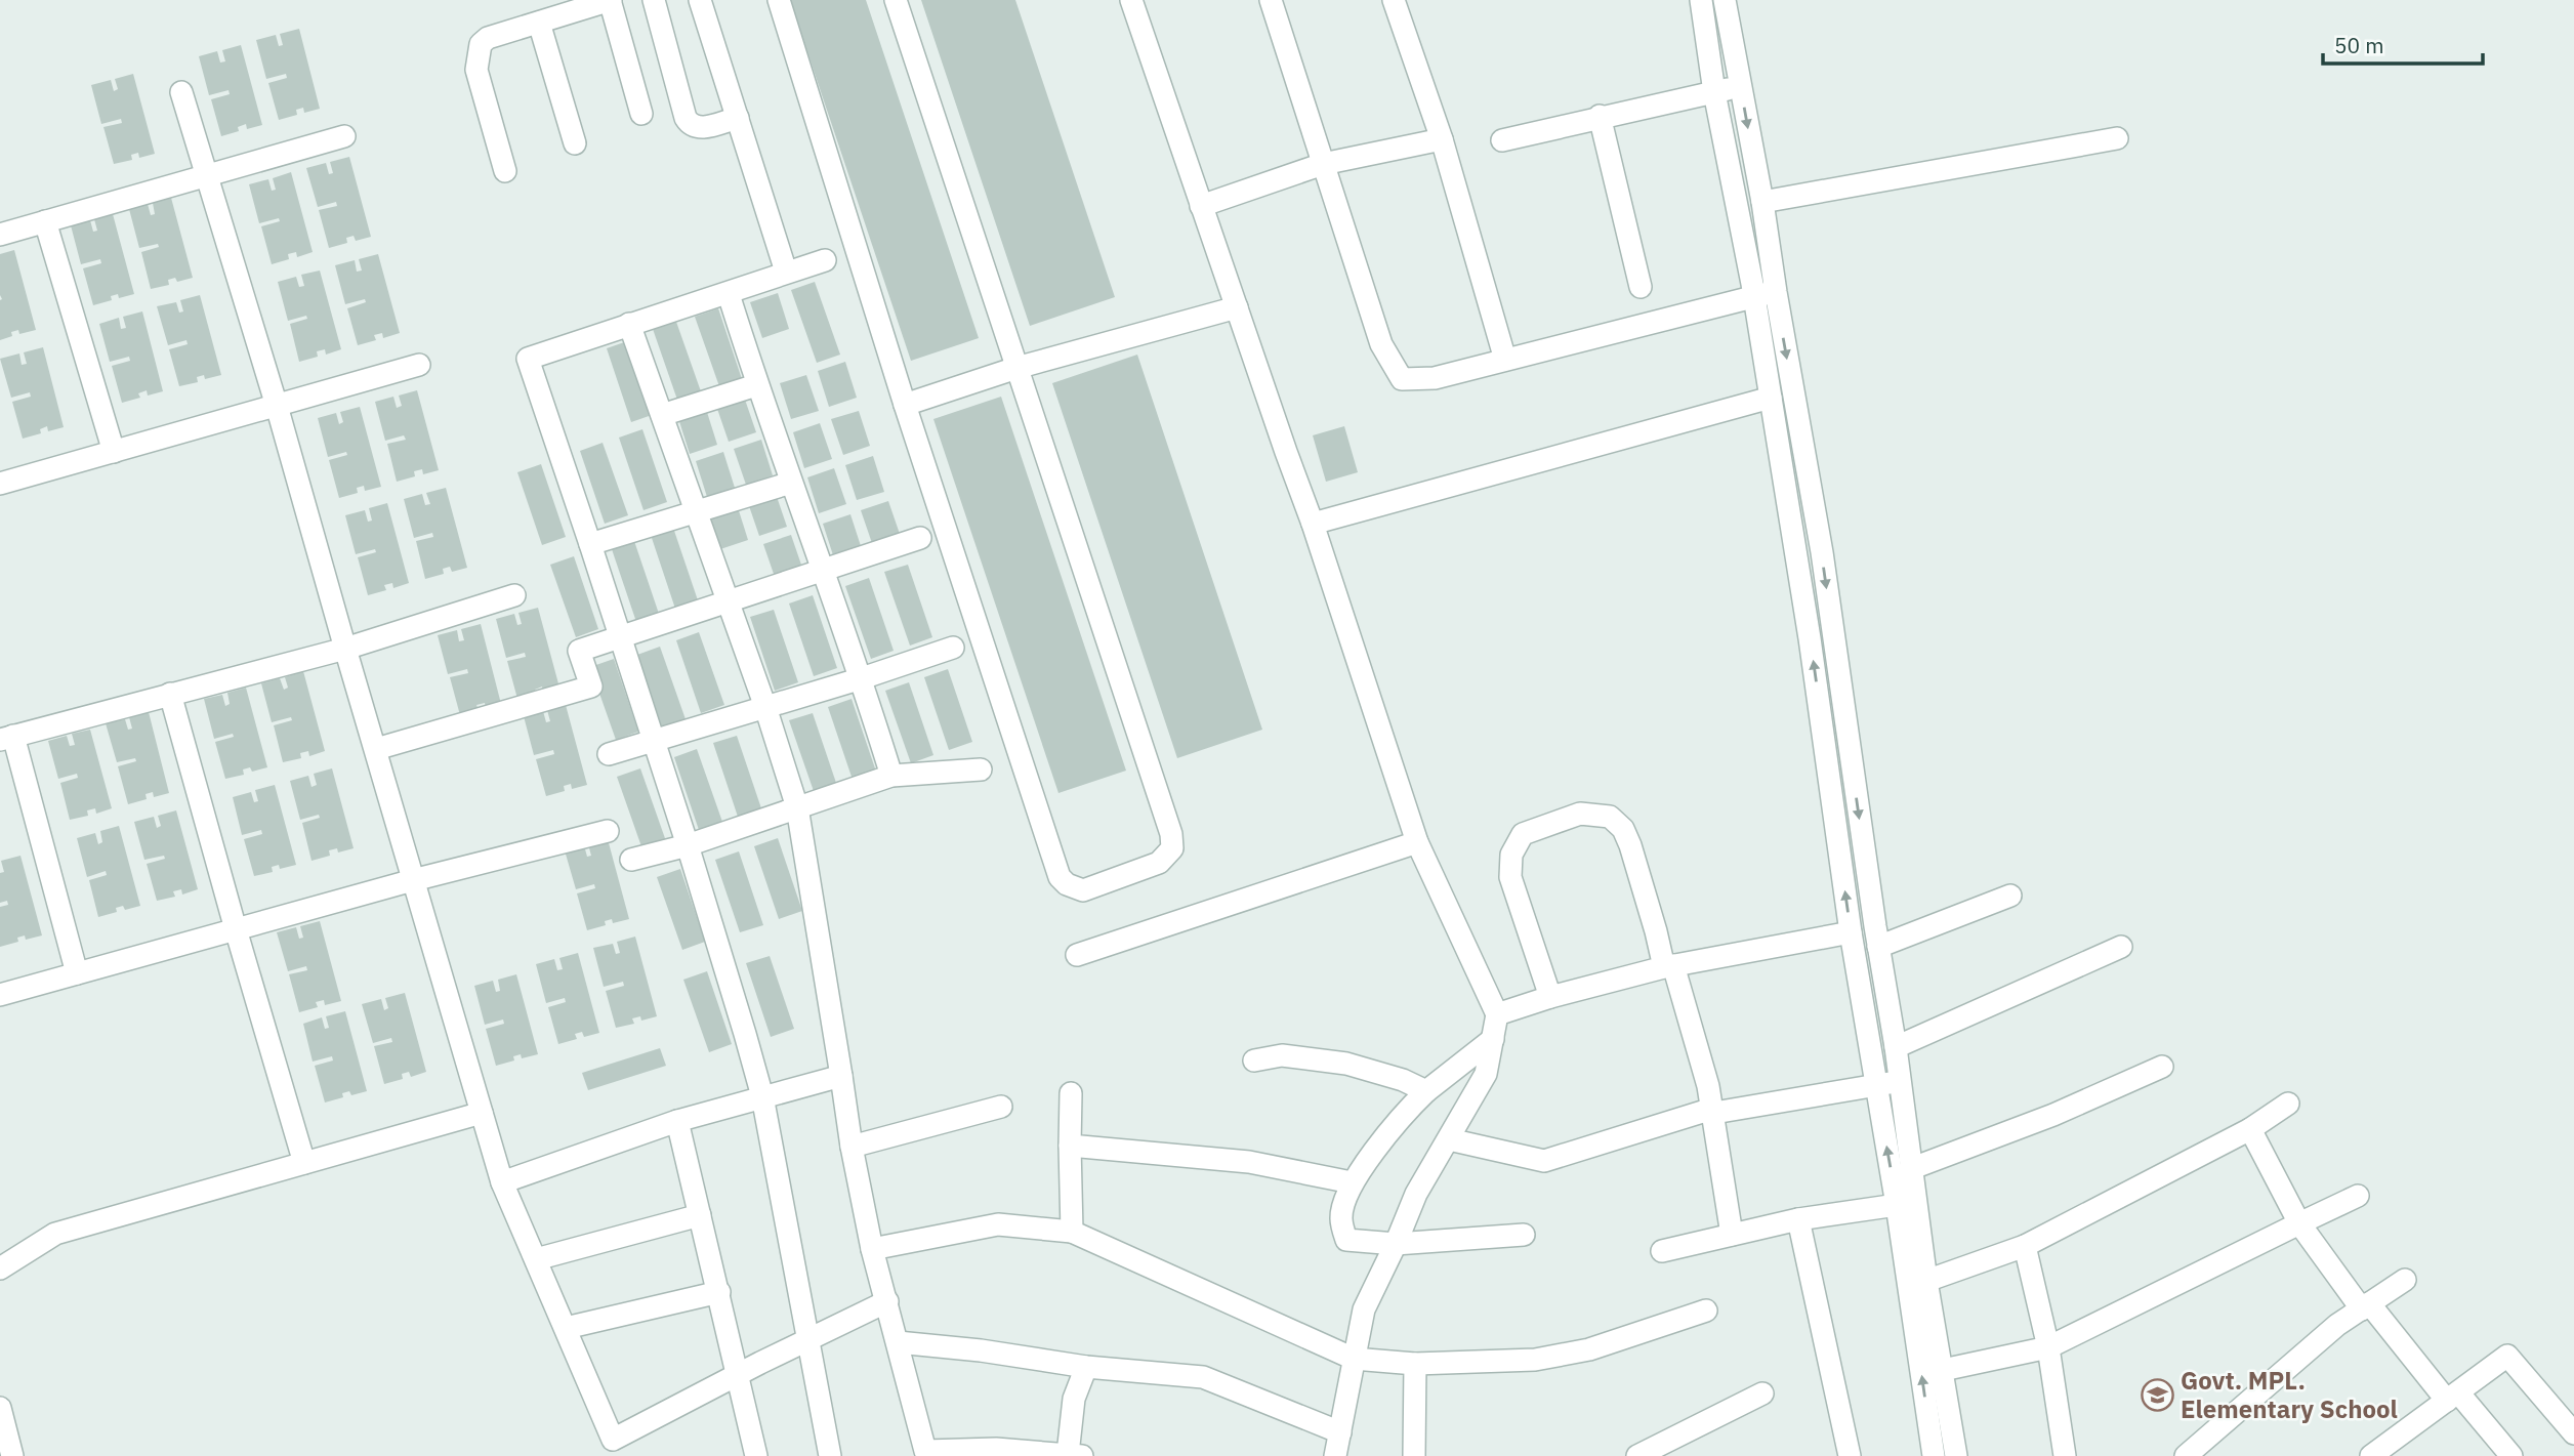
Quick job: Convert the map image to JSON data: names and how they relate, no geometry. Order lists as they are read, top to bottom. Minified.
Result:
{"places":{"school or university":["Govt. MPL. Elementary School"]},"scale_bar":"50 m"}
